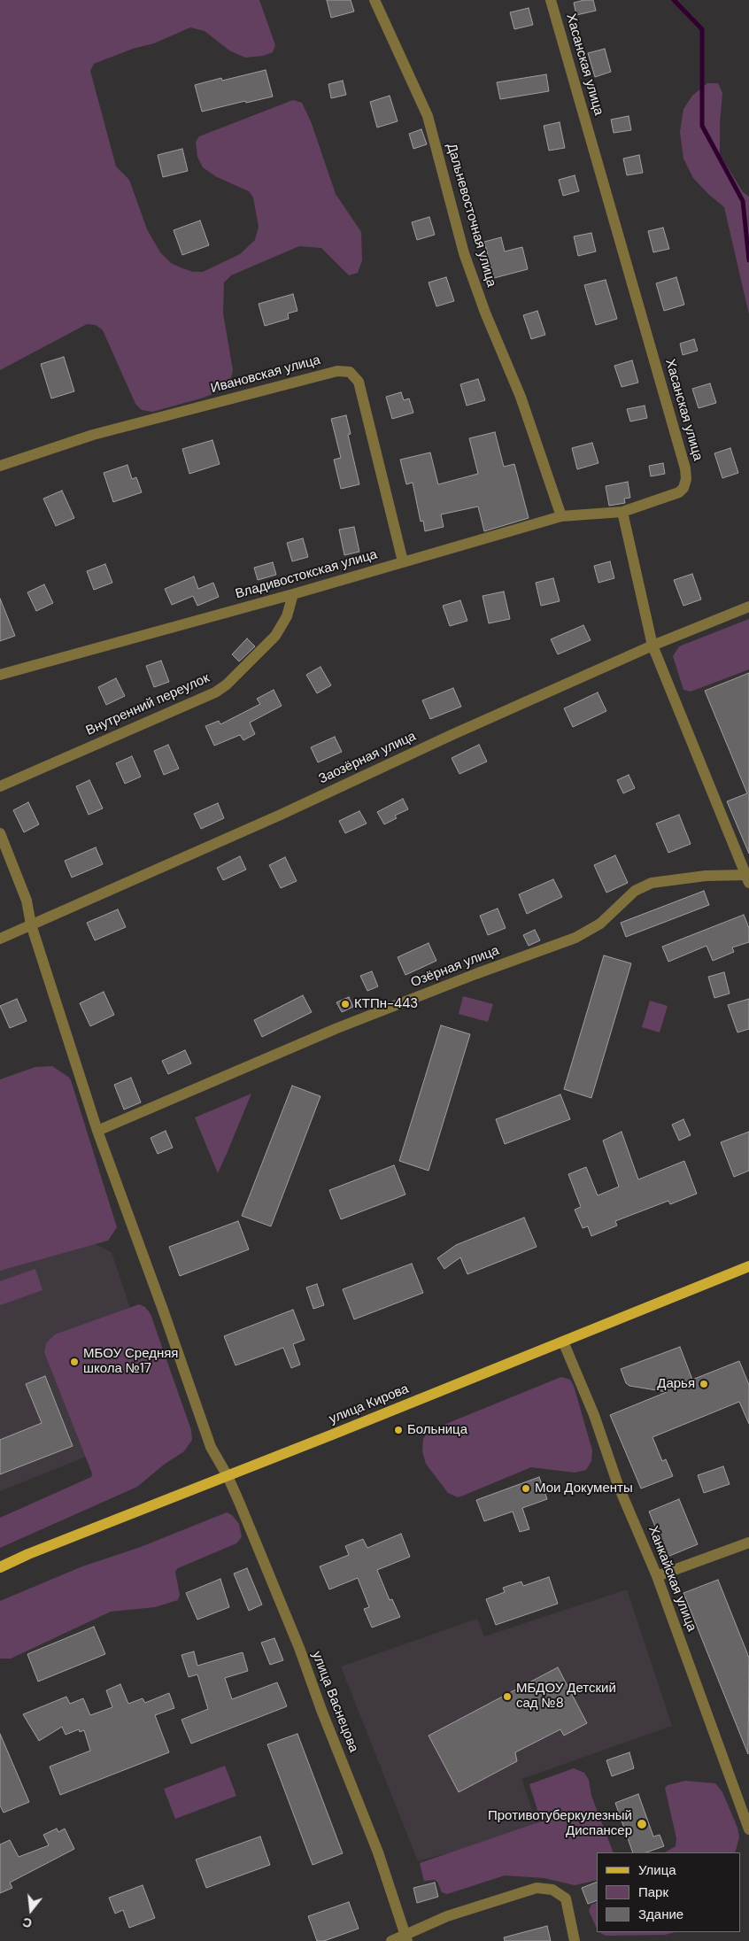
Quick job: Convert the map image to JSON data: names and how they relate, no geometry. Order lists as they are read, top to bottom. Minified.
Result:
{"streets":{"main road":["улица Кирова"],"street":["Хасанская улица","Дальневосточная улица","Ивановская улица","Владивостокская улица","Внутренний переулок","Заозёрная улица","Озёрная улица","Ханкайская улица","улица Васнецова"]},"crossings":[["Хасанская улица","Владивостокская улица"],["Дальневосточная улица","Владивостокская улица"],["Ивановская улица","Владивостокская улица"],["Владивостокская улица","Внутренний переулок"],["Заозёрная улица","улица Васнецова"],["Озёрная улица","улица Васнецова"],["улица Кирова","Ханкайская улица"],["улица Кирова","улица Васнецова"]],"places":["КТПн-443","МБОУ Средняя школа №17","Дарья","Больница","Мои Документы","МБДОУ Детский сад №8","Противотуберкулезный Диспансер"],"legend":["Улица","Парк","Здание"],"north":"bottom"}
